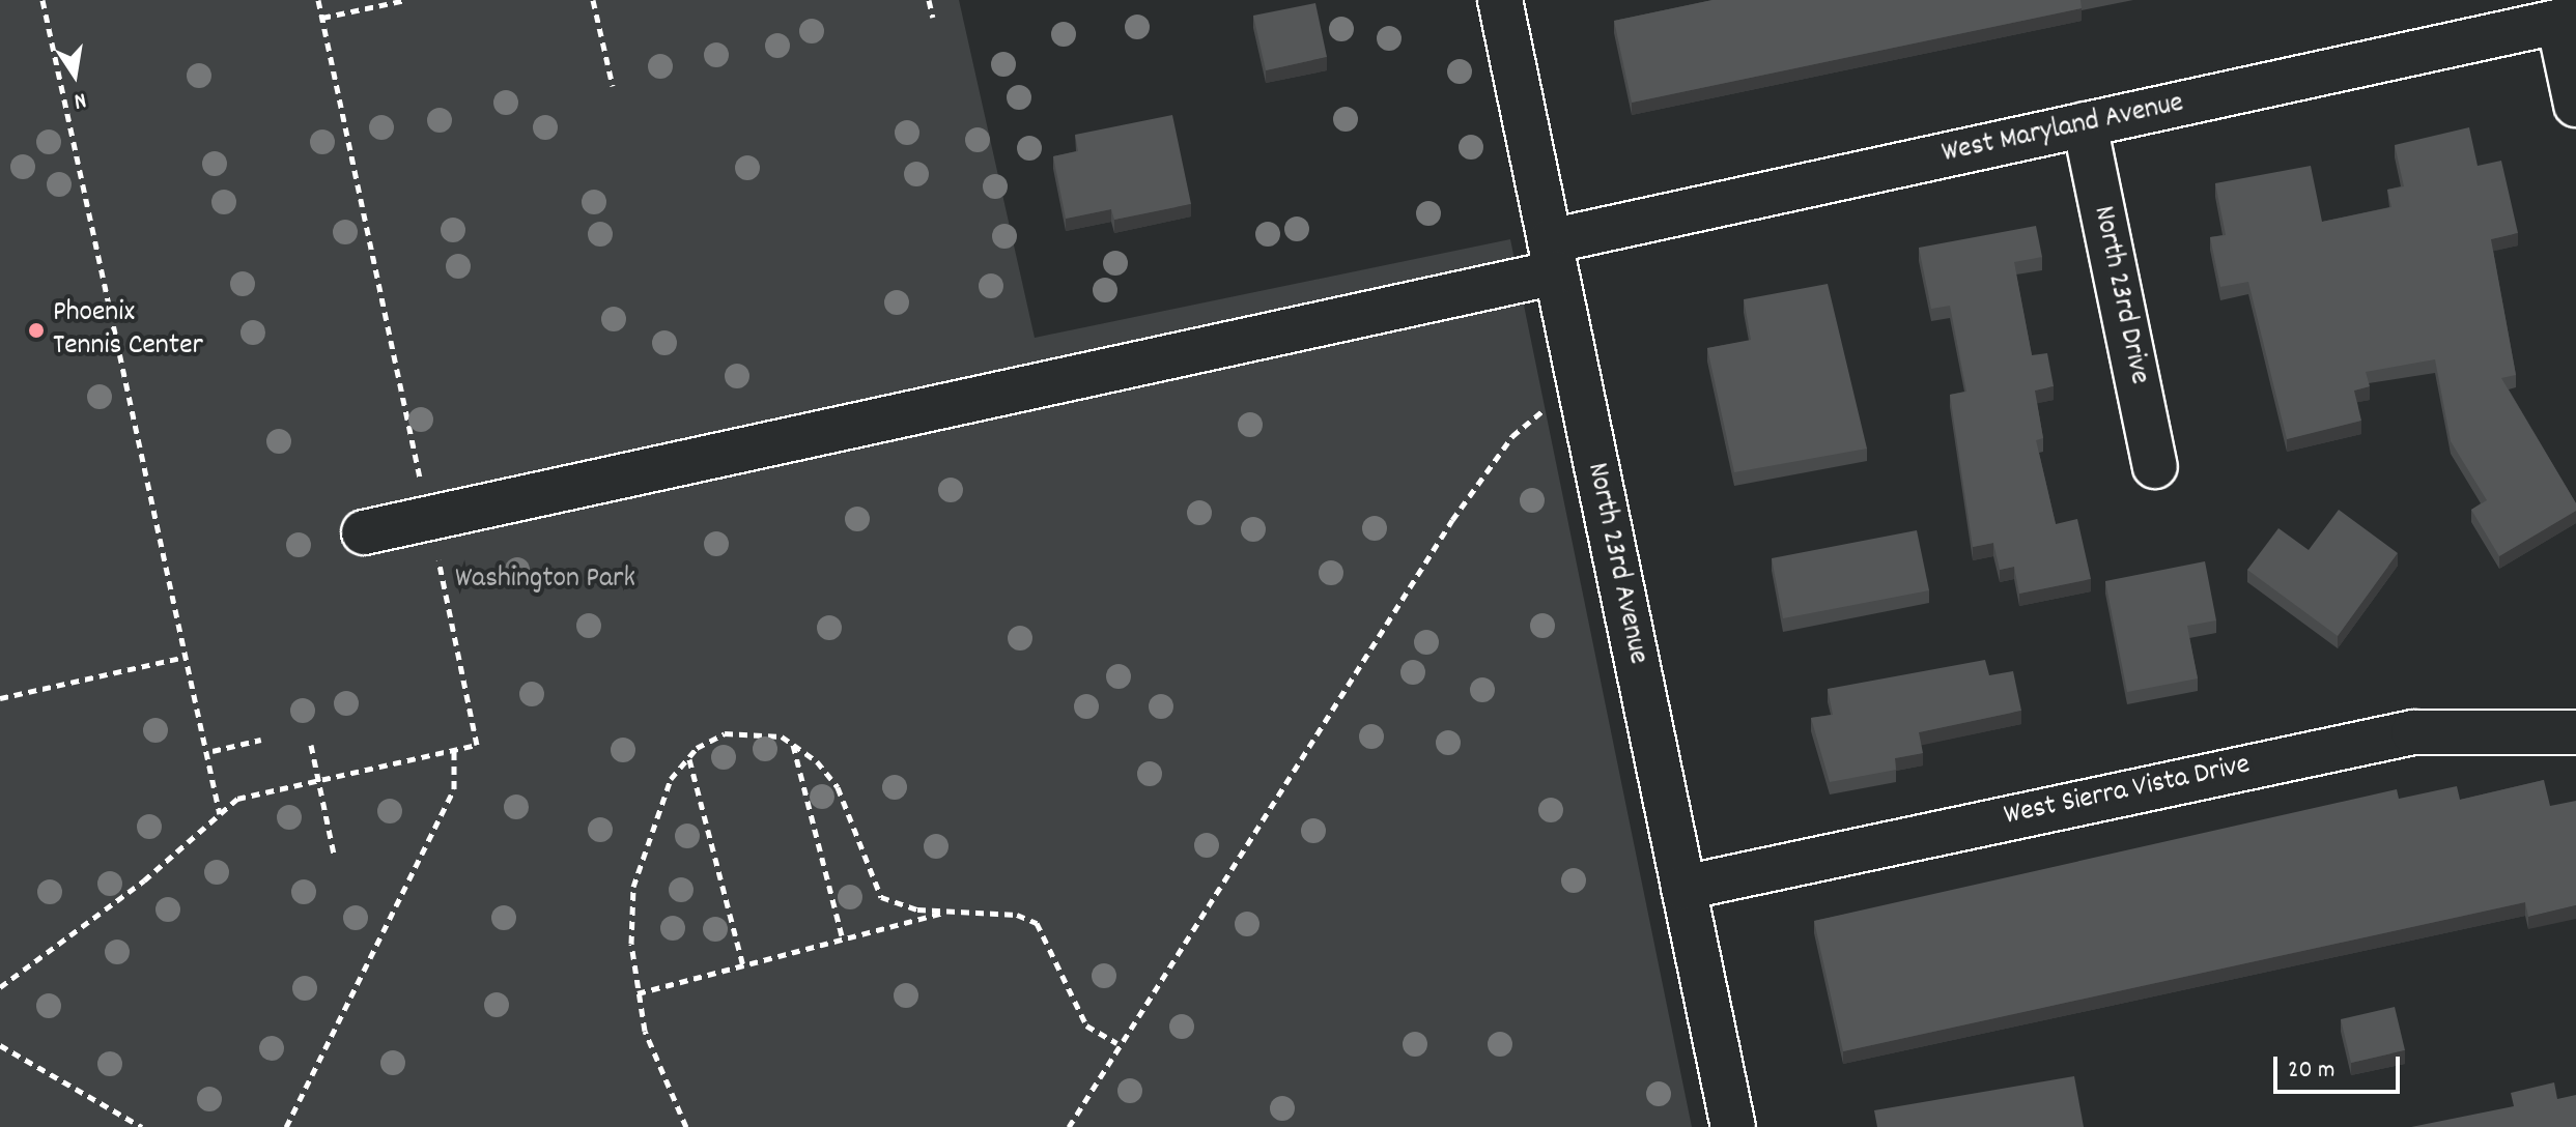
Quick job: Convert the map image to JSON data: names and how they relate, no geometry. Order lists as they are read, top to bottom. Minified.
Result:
{"streets":{"street":["West Maryland Avenue","North 23rd Drive","North 23rd Avenue","West Sierra Vista Drive"]},"crossings":[["West Maryland Avenue","North 23rd Drive"],["West Maryland Avenue","North 23rd Avenue"],["North 23rd Avenue","West Sierra Vista Drive"]],"parks":["Washington Park"],"places":["Phoenix Tennis Center"],"scale_bar":"20 m","north":"bottom"}
